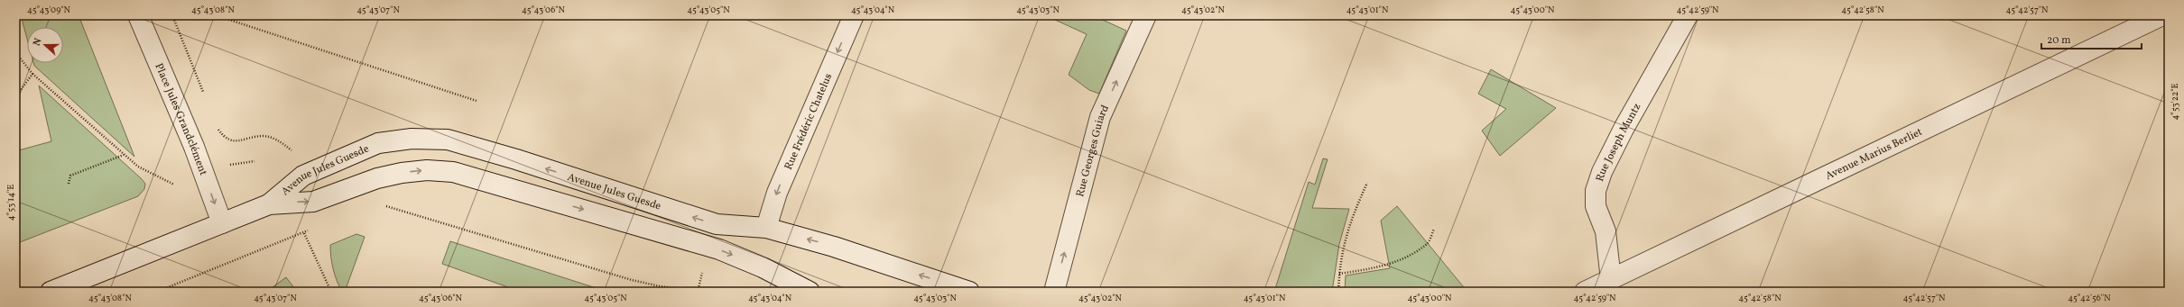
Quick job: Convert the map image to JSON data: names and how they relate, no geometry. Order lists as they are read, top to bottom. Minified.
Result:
{"streets":{"street":["Place Jules Grandclément","Rue Frédéric Chatelus","Rue Joseph Muntz","Rue Georges Guiard","Avenue Marius Berliet","Avenue Jules Guesde"]},"crossings":[["Place Jules Grandclément","Avenue Jules Guesde"],["Rue Frédéric Chatelus","Avenue Jules Guesde"],["Rue Joseph Muntz","Avenue Marius Berliet"]],"one_way":["Place Jules Grandclément","Rue Frédéric Chatelus","Rue Georges Guiard"],"scale_bar":"20 m","north":"left","coordinates":["45°43'09\"N","45°43'08\"N","45°43'07\"N","45°43'06\"N","45°43'05\"N","45°43'04\"N","45°43'03\"N","45°43'02\"N","45°43'01\"N","45°43'00\"N","45°42'59\"N","45°42'58\"N","45°42'57\"N","4°53'22\"E","4°53'14\"E","45°42'56\"N"]}
